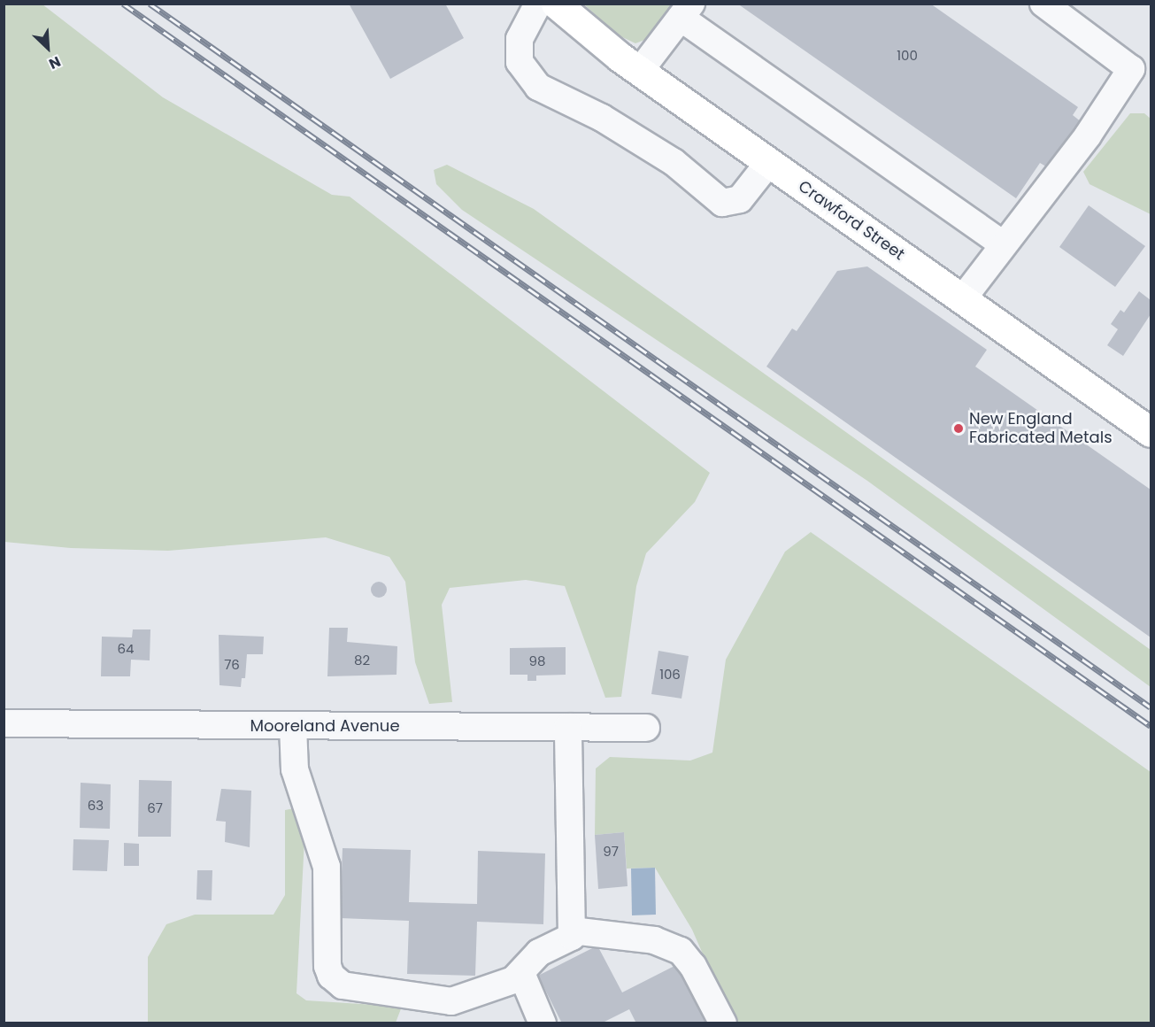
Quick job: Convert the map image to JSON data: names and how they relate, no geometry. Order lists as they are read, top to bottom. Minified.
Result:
{"streets":{"main road":["Crawford Street"],"street":["Mooreland Avenue"]},"places":["New England Fabricated Metals"],"house_numbers":["100","64","82","98","76","106","63","67","97"],"north":"bottom right"}
